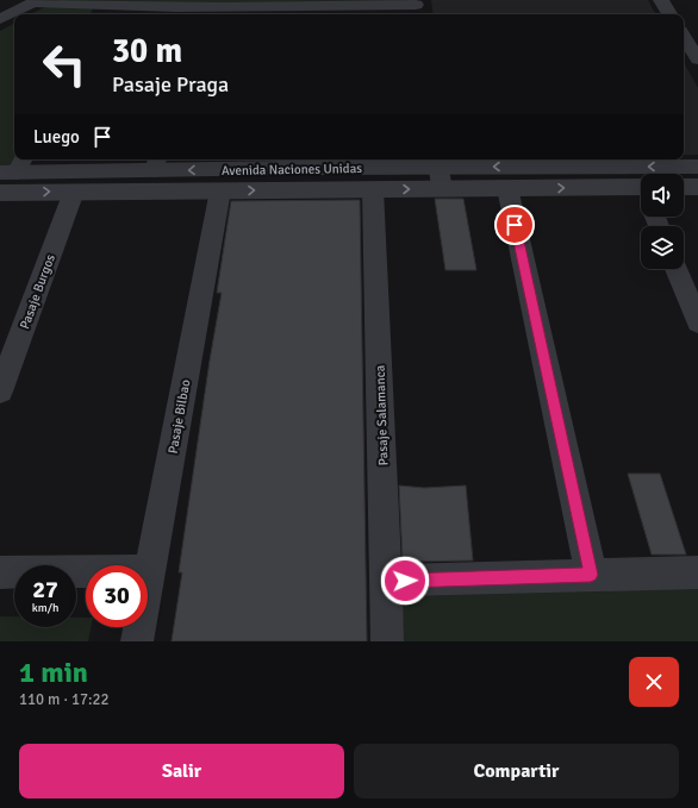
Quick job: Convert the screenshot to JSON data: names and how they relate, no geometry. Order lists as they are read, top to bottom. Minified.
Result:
{"streets":{"street":["Avenida Naciones Unidas","Pasaje Burgos","Pasaje Salamanca","Pasaje Bilbao"]},"crossings":[["Avenida Naciones Unidas","Pasaje Burgos"],["Avenida Naciones Unidas","Pasaje Salamanca"],["Avenida Naciones Unidas","Pasaje Bilbao"]],"page":{"turn":["30 m","Pasaje Praga"],"then":"Luego","speed":"27 km/h","limit":"30","heading":["1 min","110 m · 17:22"],"buttons":["Salir","Compartir"]}}
